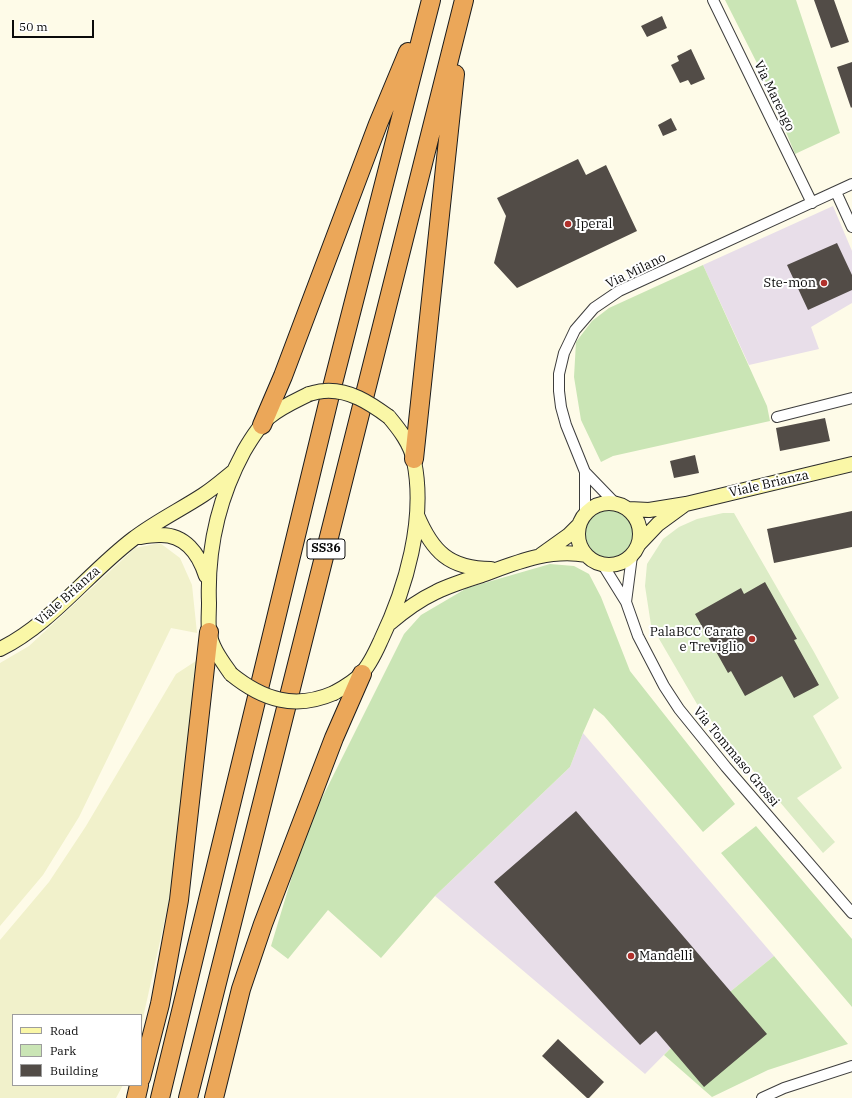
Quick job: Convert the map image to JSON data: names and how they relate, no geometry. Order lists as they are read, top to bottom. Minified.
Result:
{"streets":{"highway":["SS36"],"main road":["Viale Brianza"],"street":["Via Marengo","Via Milano","Via Tommaso Grossi"]},"crossings":[["Via Marengo","Via Milano"],["Via Milano","Viale Brianza"],["Via Milano","Via Tommaso Grossi"],["Viale Brianza","Via Tommaso Grossi"]],"places":["Iperal","Ste-mon","PalaBCC Carate e Treviglio","Mandelli"],"legend":["Road","Park","Building"],"scale_bar":"50 m"}
